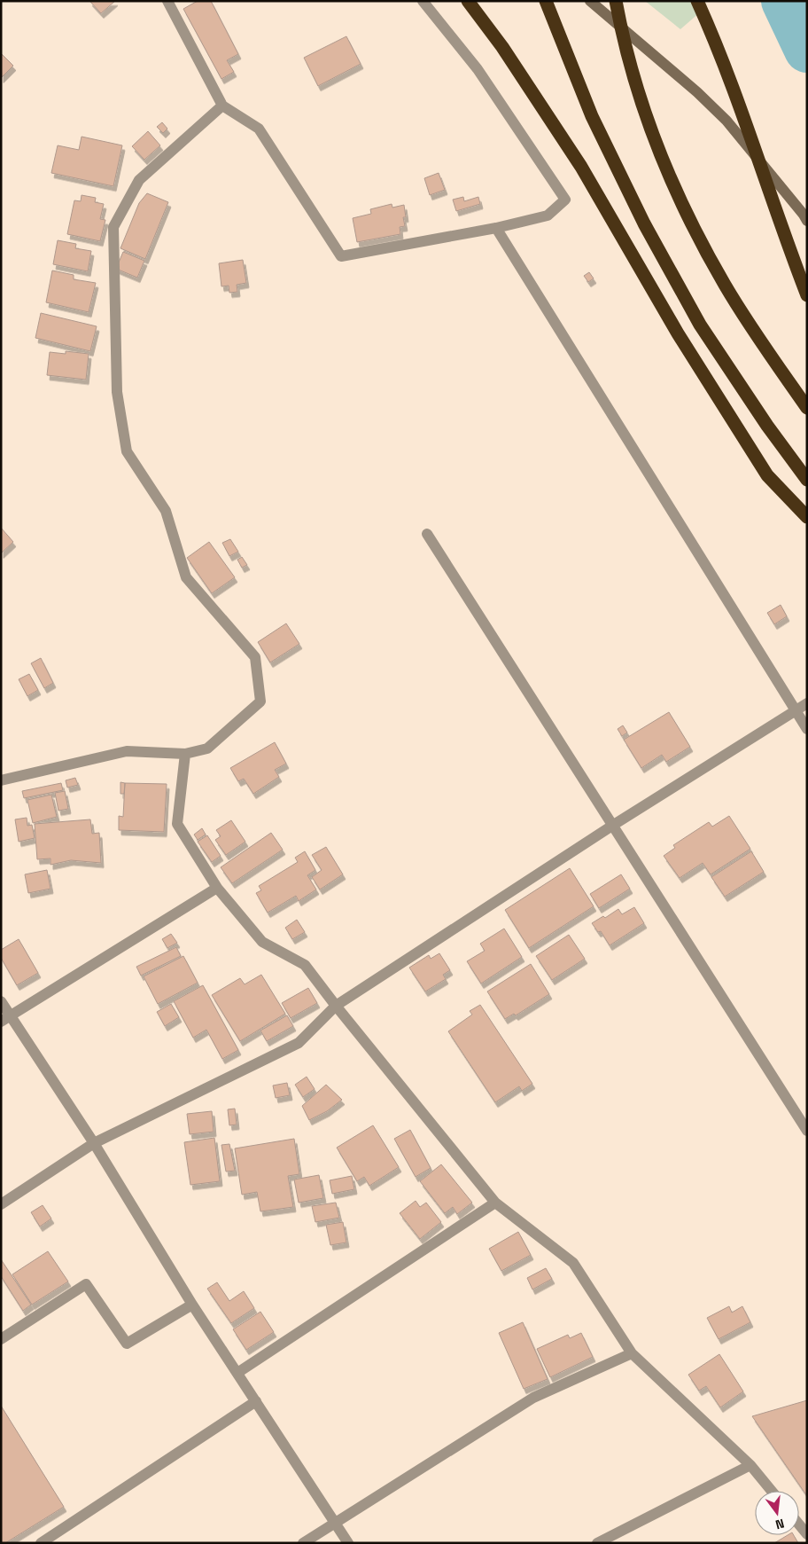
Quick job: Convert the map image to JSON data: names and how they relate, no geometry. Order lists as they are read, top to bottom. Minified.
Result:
{"north":"bottom"}
